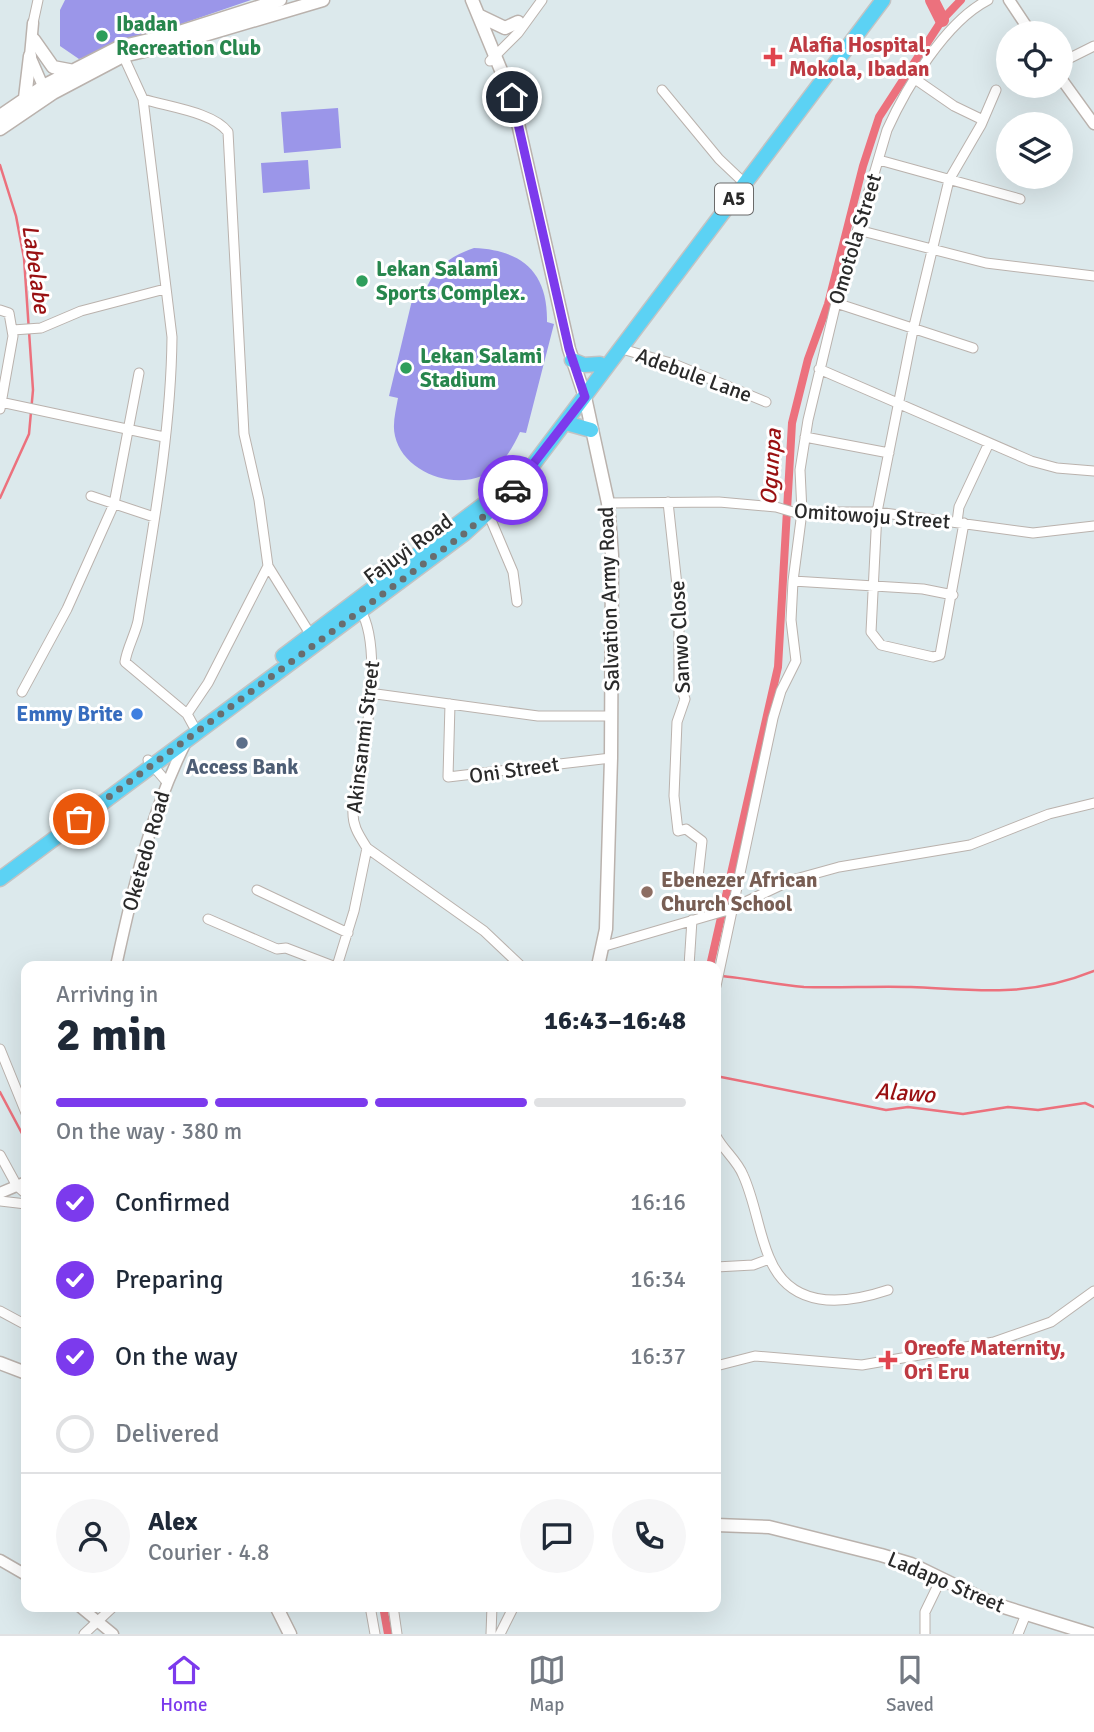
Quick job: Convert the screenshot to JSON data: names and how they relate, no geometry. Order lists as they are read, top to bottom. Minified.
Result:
{"streets":{"highway":["A5","Fajuyi Road"],"main road":["Salvation Army Road","Ladapo Street"],"street":["Omotola Street","Adebule Lane","Omitowoju Street","Sanwo Close","Akinsanmi Street","Oni Street","Oketedo Road"]},"crossings":[["Omotola Street","Omitowoju Street"],["Adebule Lane","Fajuyi Road"],["Omitowoju Street","Salvation Army Road"],["Omitowoju Street","Sanwo Close"],["Fajuyi Road","Salvation Army Road"],["Fajuyi Road","Akinsanmi Street"],["Fajuyi Road","Oketedo Road"],["Salvation Army Road","Oni Street"]],"water":["Labelabe","Ogunpa","Alawo"],"places":{"other":["Ibadan Recreation Club","Lekan Salami Sports Complex.","Lekan Salami Stadium","Emmy Brite","Access Bank","Ebenezer African Church School"],"health":["Alafia Hospital, Mokola, Ibadan","Oreofe Maternity, Ori Eru"]},"page":{"heading":["2 min","Arriving in","16:43–16:48"],"panel":["Alex","Courier · 4.8"],"bar":"On the way · 380 m","list":[["Confirmed","16:16"],["Preparing","16:34"],["On the way","16:37"],"Delivered"],"tabs":["Home","Map","Saved"]}}
